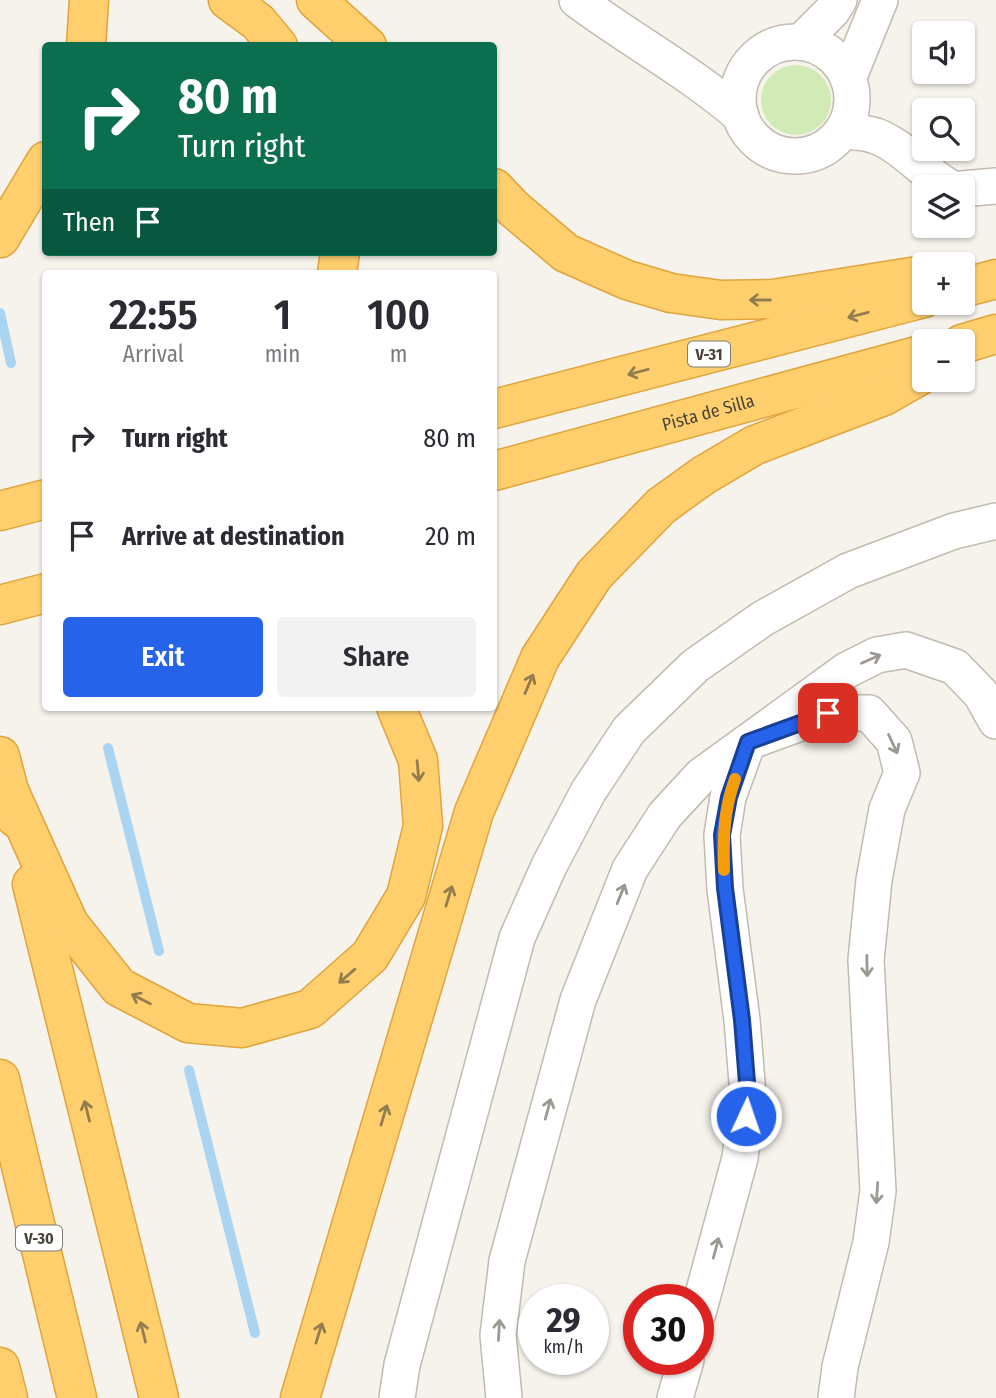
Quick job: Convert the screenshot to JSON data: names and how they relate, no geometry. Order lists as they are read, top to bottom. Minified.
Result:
{"streets":{"highway":["V-31","Pista de Silla","V-30"]},"page":{"map_buttons":["+","−"],"turn":["80 m","Turn right"],"then":"Then","eta":["22:55","Arrival","1","min","100","m"],"list":[{"name":"Turn right","value":"80 m"},{"name":"Arrive at destination","value":"20 m"}],"buttons":["Exit","Share"],"speed":"29 km/h","limit":"30"}}
